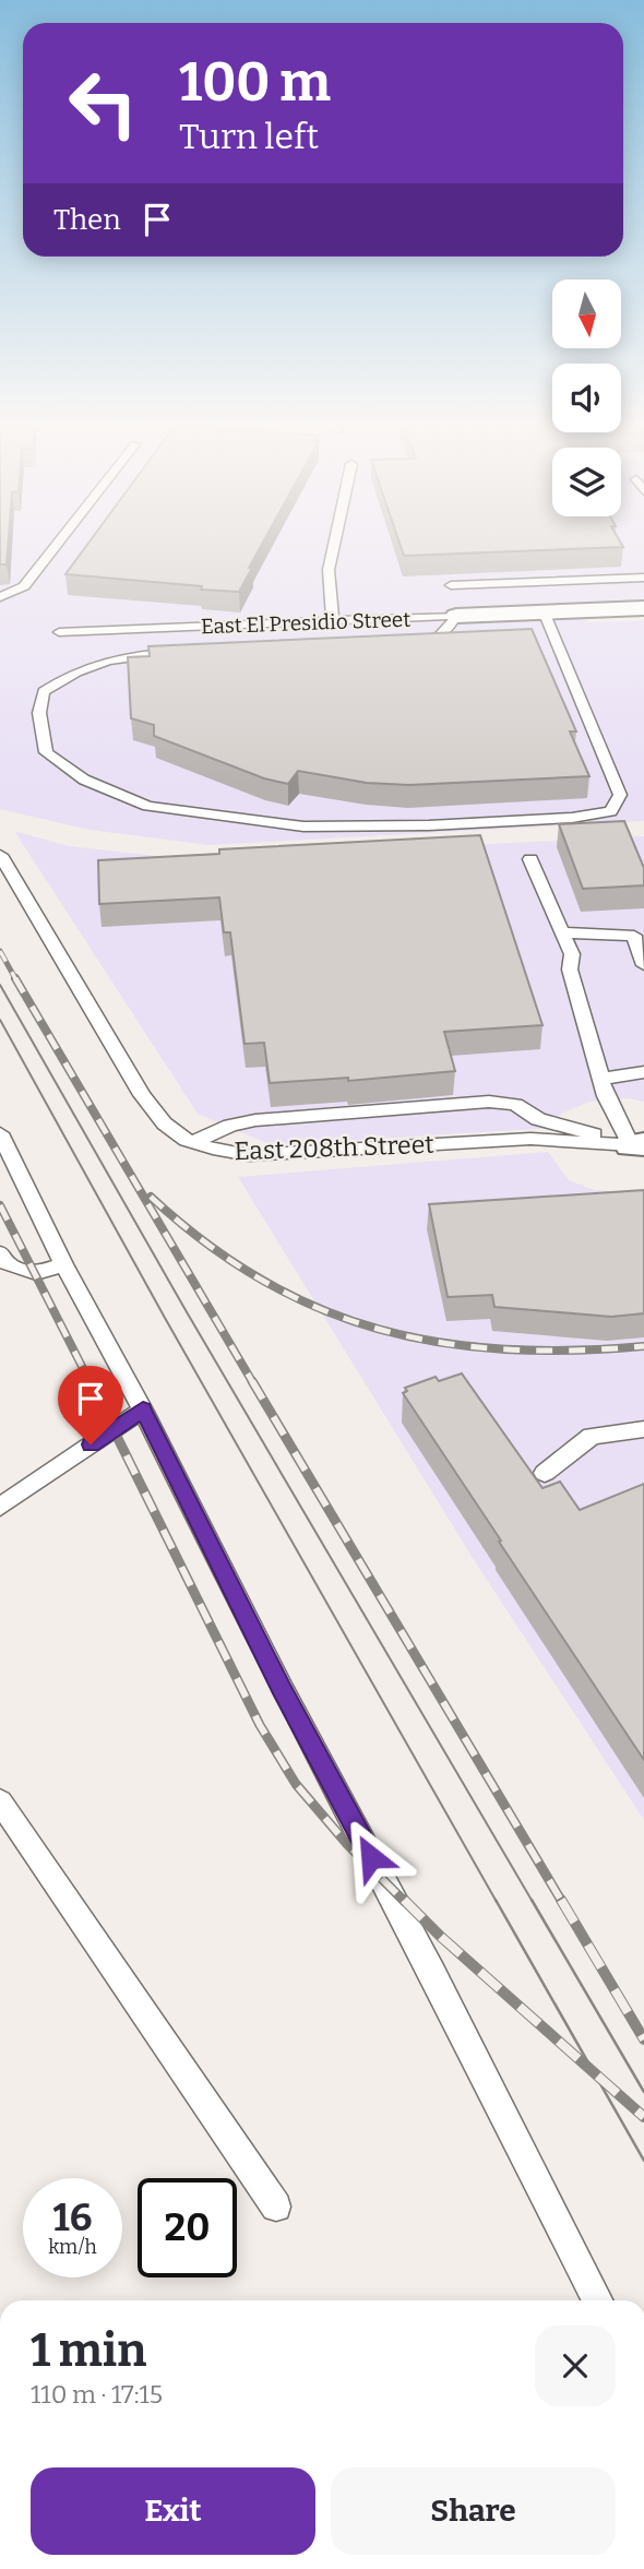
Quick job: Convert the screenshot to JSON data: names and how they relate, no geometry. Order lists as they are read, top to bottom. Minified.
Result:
{"streets":{"street":["East El Presidio Street"],"lane":["East 208th Street"]},"north":"bottom","page":{"turn":["100 m","Turn left"],"then":"Then","speed":"16 km/h","limit":"20","heading":["1 min","110 m · 17:15"],"buttons":["Exit","Share"]}}
